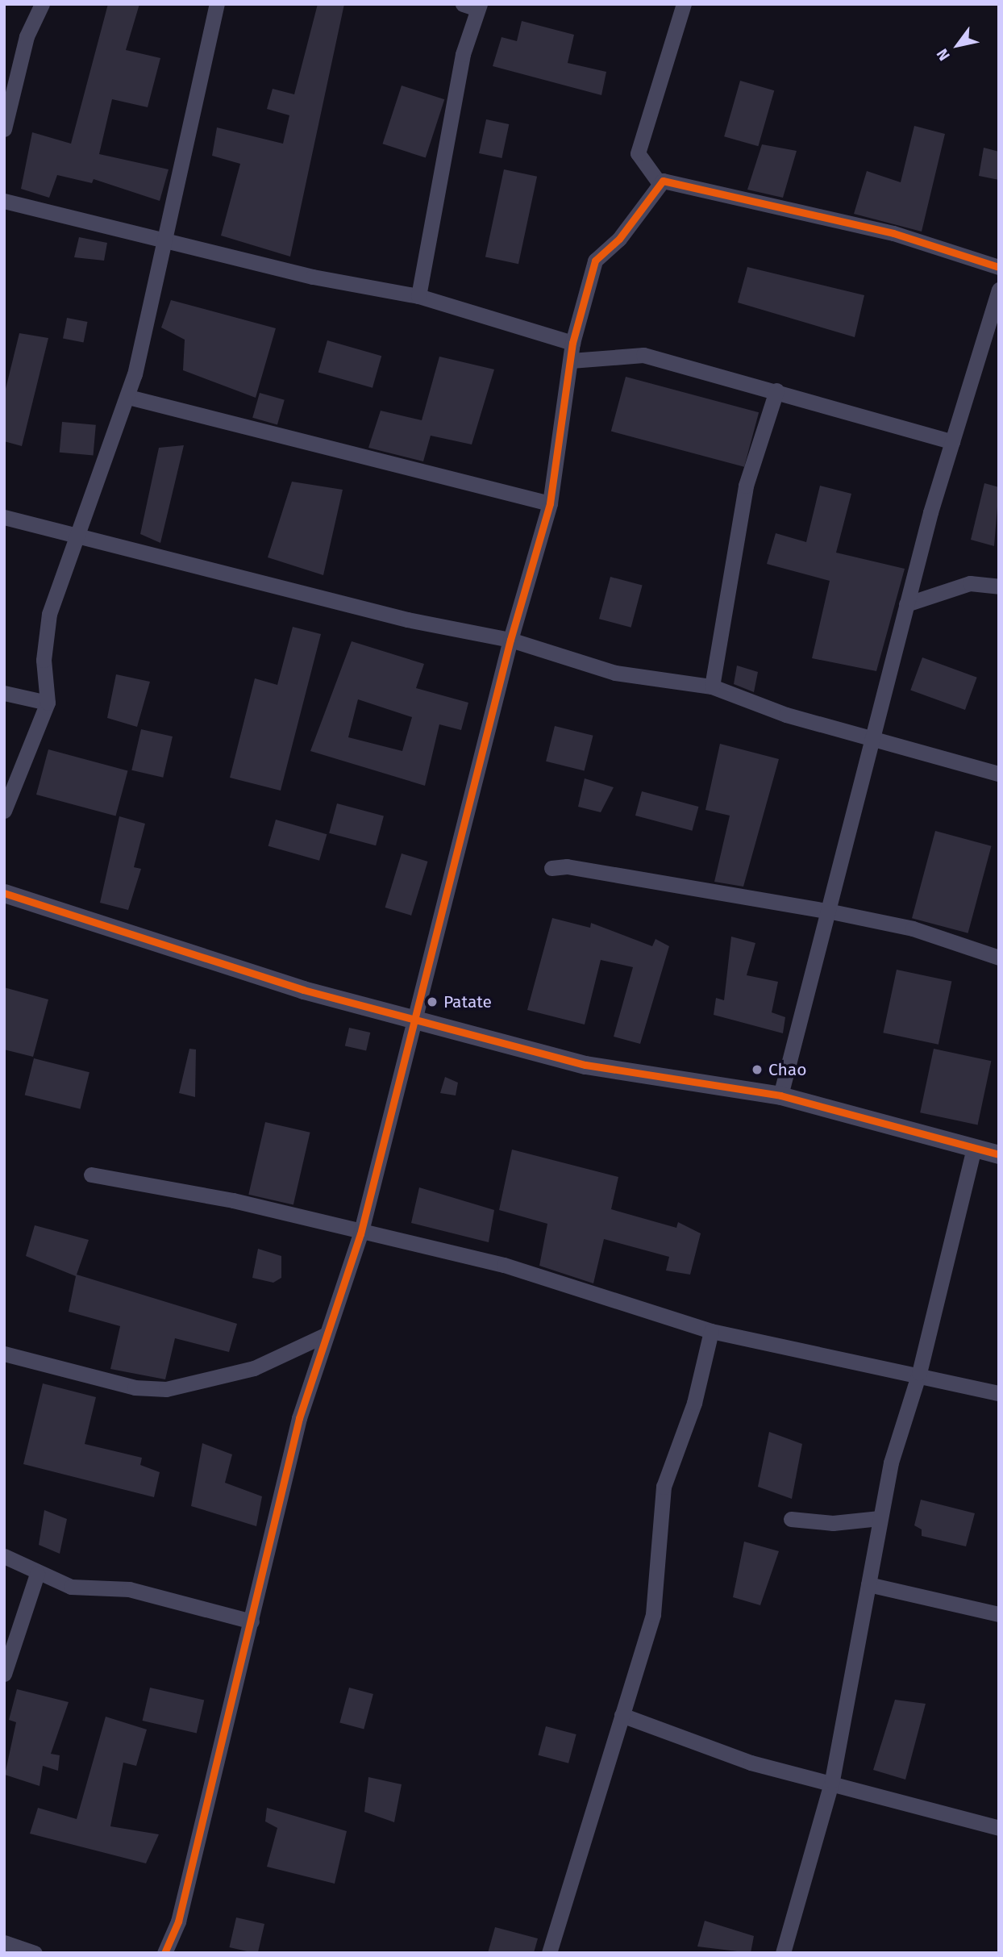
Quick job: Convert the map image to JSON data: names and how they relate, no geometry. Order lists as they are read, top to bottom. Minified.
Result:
{"places":["Patate","Chao"],"north":"bottom left"}
